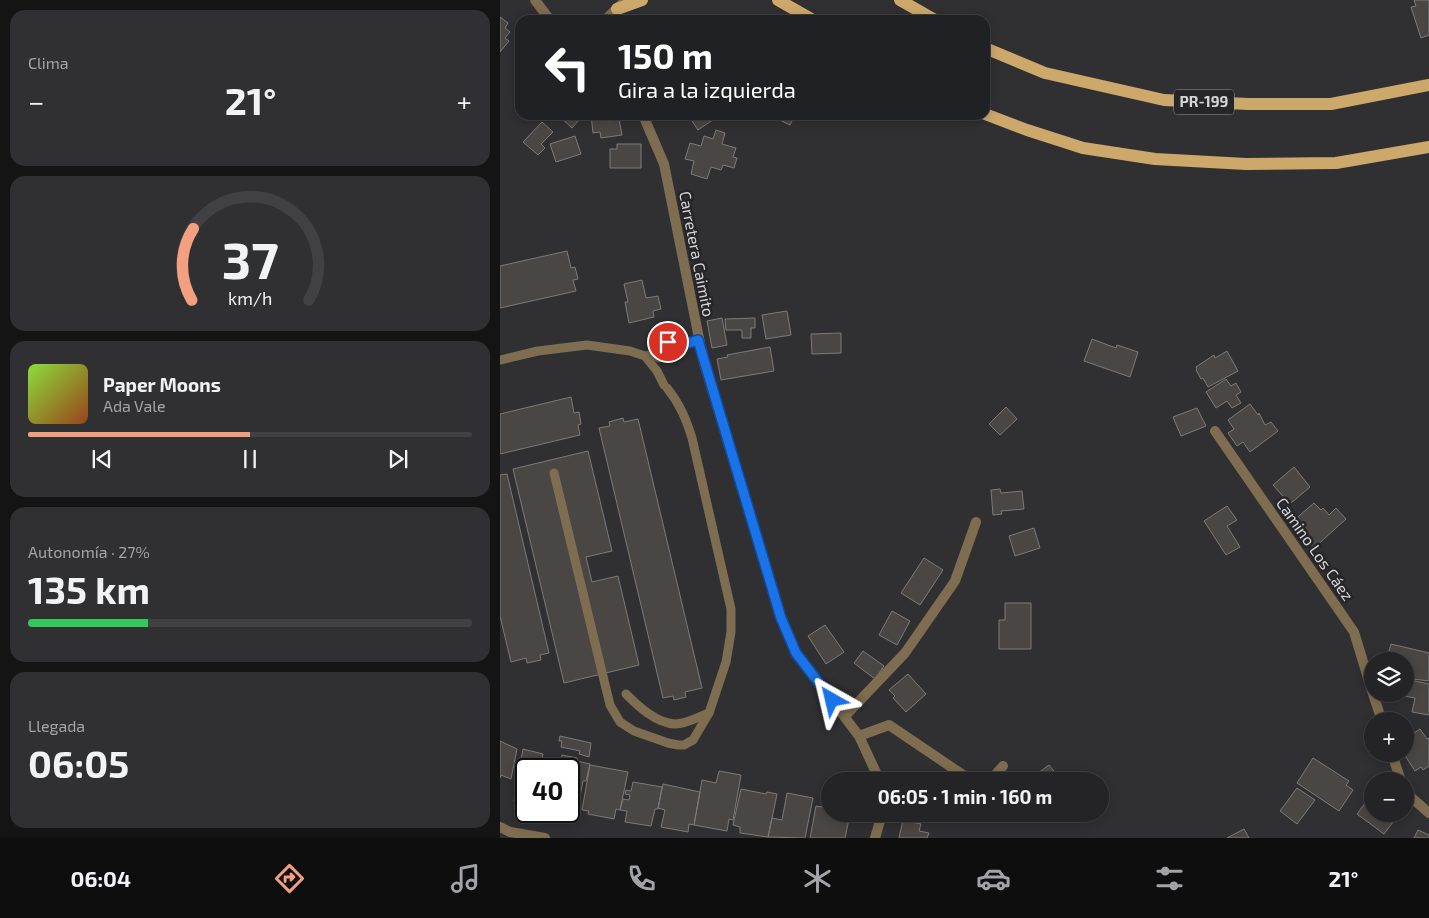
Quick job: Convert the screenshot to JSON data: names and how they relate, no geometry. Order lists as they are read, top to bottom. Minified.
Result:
{"streets":{"main road":["PR-199"],"street":["Carretera Caimito","Camino Los Cáez"]},"page":{"tile":["Clima",["Autonomía · 27%","135 km"],["Llegada","06:05"]],"turn":["150 m","Gira a la izquierda"],"heat":["−","21°","+"],"song":["Paper Moons","Ada Vale"],"map_buttons":["+","−"],"limit":"40","trip":"06:05 · 1 min · 160 m","tabs":["06:04","21°"],"gauge":["37","km/h"]}}
